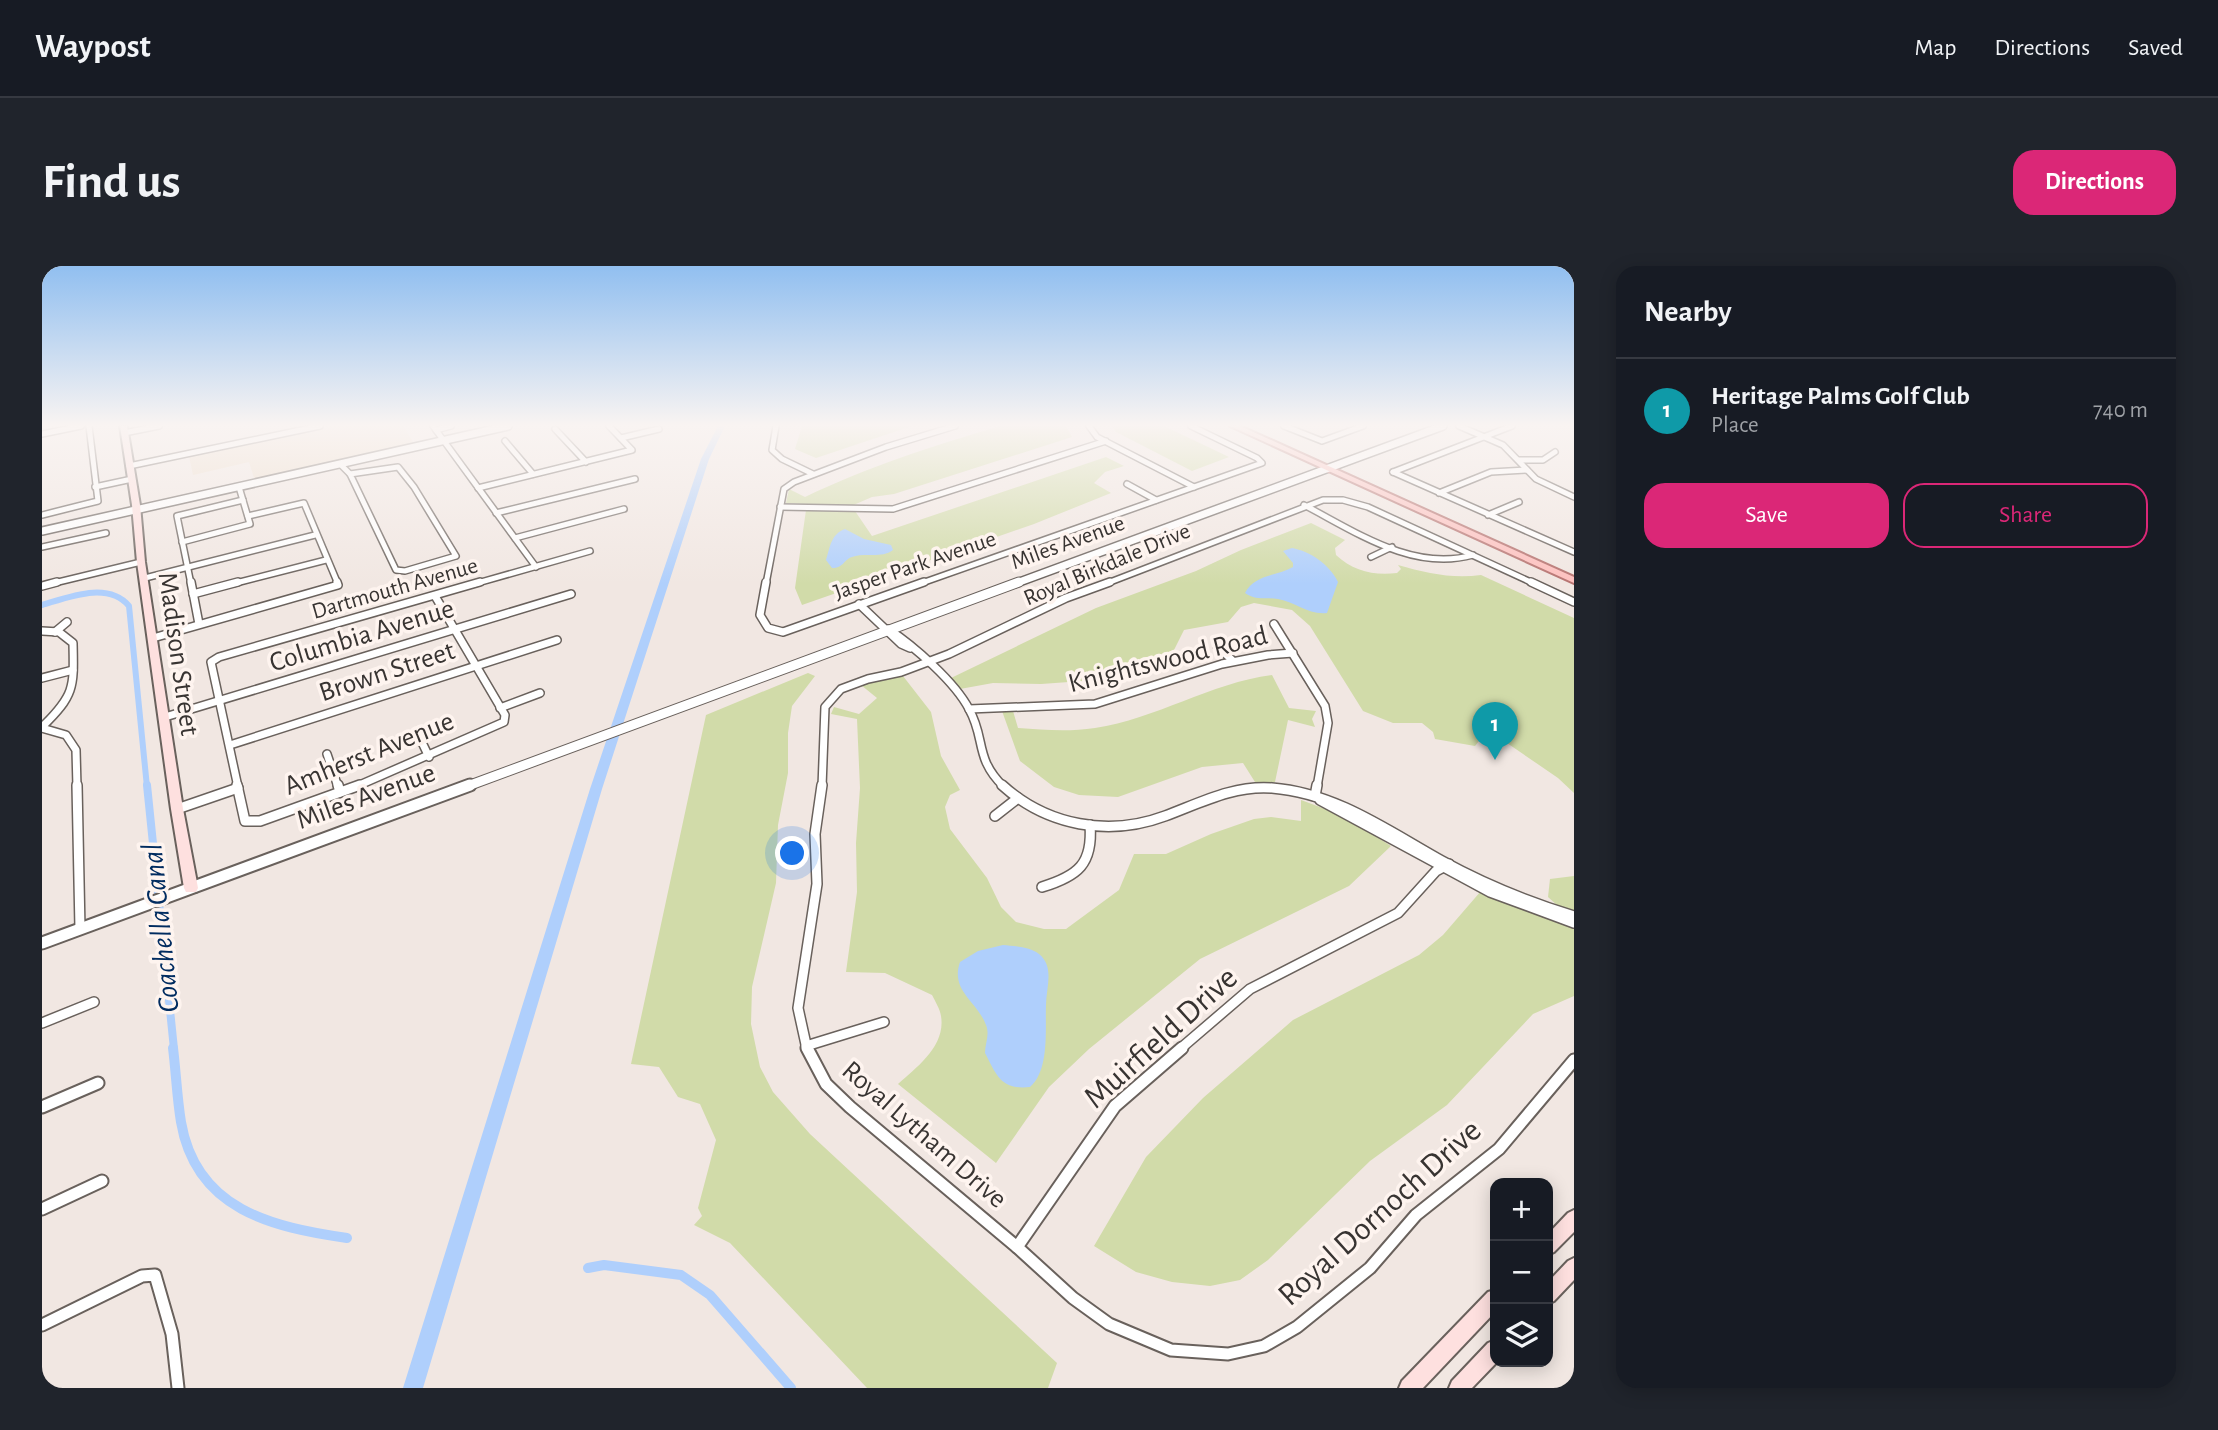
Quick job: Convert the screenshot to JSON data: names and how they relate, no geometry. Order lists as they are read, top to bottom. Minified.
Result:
{"streets":{"main road":["Madison Street"],"street":["Miles Avenue","Royal Birkdale Drive","Jasper Park Avenue","Dartmouth Avenue","Columbia Avenue","Knightswood Road","Brown Street","Amherst Avenue","Muirfield Drive","Royal Lytham Drive","Royal Dornoch Drive"]},"crossings":[["Miles Avenue","Madison Street"],["Royal Birkdale Drive","Royal Lytham Drive"],["Dartmouth Avenue","Columbia Avenue"],["Columbia Avenue","Madison Street"],["Muirfield Drive","Royal Lytham Drive"],["Muirfield Drive","Royal Dornoch Drive"],["Royal Lytham Drive","Royal Dornoch Drive"]],"water":["Coachella Canal"],"page":{"header":"Waypost","nav":["Map","Directions","Saved"],"buttons":["Directions",["Save","Share"]],"title":"Find us","heading":"Nearby","list":[{"mark":"1","name":"Heritage Palms Golf Club","note":"Place","value":"740 m"}],"pins":"1","map_buttons":["+","−"]}}
